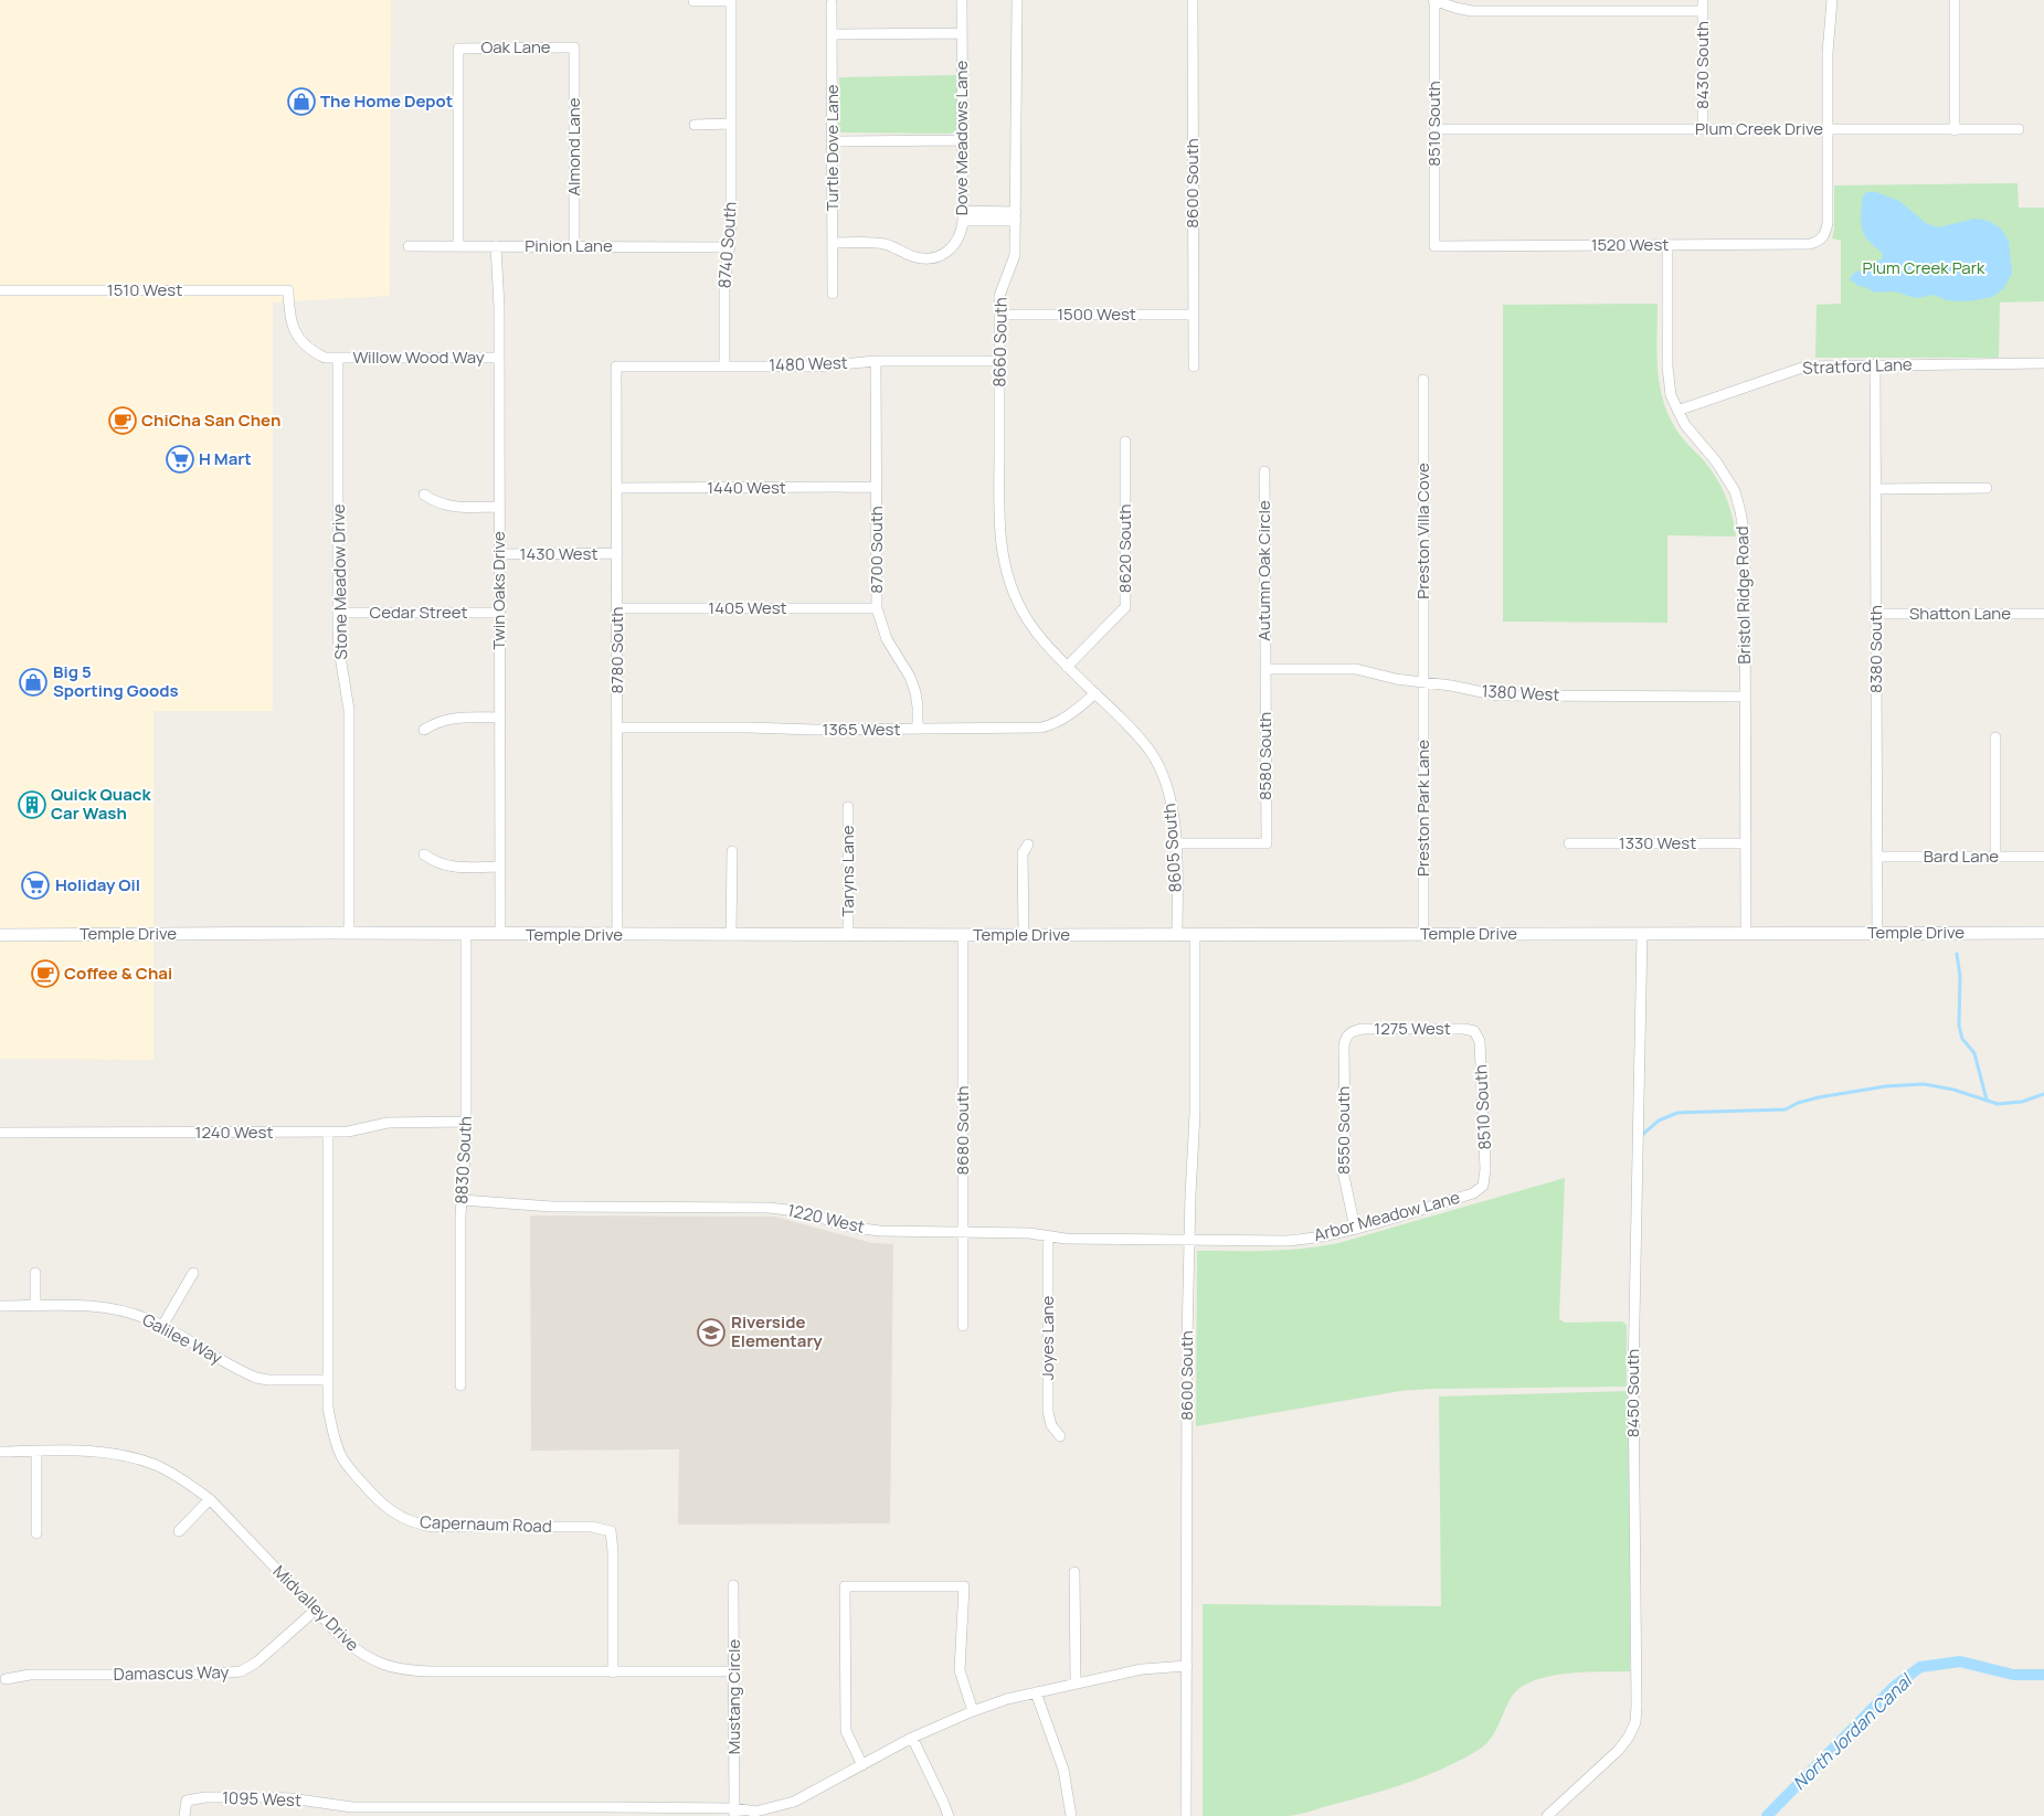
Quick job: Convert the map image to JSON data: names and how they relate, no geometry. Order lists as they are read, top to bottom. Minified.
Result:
{"streets":{"street":["Oak Lane","8430 South","8510 South","Plum Creek Drive","Dove Meadows Lane","Almond Lane","Turtle Dove Lane","8600 South","8740 South","1520 West","Pinion Lane","1510 West","1500 West","8660 South","Willow Wood Way","1480 West","Stratford Lane","1440 West","Preston Villa Cove","8620 South","8700 South","1430 West","Autumn Oak Circle","Stone Meadow Drive","Twin Oaks Drive","Bristol Ridge Road","1405 West","Cedar Street","Shatton Lane","8380 South","8780 South","1380 West","1365 West","8580 South","Preston Park Lane","1330 West","8605 South","Bard Lane","Taryns Lane","Temple Drive","1275 West","8680 South","8550 South","1240 West","8830 South","Arbor Meadow Lane","1220 West","Joyes Lane","Galilee Way","8450 South","Capernaum Road","Midvalley Drive","Damascus Way","Mustang Circle","1095 West"]},"crossings":[["Oak Lane","Almond Lane"],["Oak Lane","Pinion Lane"],["8430 South","Plum Creek Drive"],["8510 South","Plum Creek Drive"],["8510 South","1520 West"],["8510 South","1275 West"],["8510 South","Arbor Meadow Lane"],["Plum Creek Drive","1520 West"],["Dove Meadows Lane","Turtle Dove Lane"],["Almond Lane","Pinion Lane"],["8600 South","1500 West"],["8600 South","Temple Drive"],["8600 South","Arbor Meadow Lane"],["8600 South","1220 West"],["8600 South","1095 West"],["8740 South","Pinion Lane"],["8740 South","1480 West"],["1520 West","Bristol Ridge Road"],["Pinion Lane","Twin Oaks Drive"],["1510 West","Willow Wood Way"],["1510 West","Stone Meadow Drive"],["1500 West","8660 South"],["8660 South","1480 West"],["8660 South","8620 South"],["8660 South","8605 South"],["Willow Wood Way","Stone Meadow Drive"],["Willow Wood Way","Twin Oaks Drive"],["1480 West","8700 South"],["1480 West","8780 South"],["Stratford Lane","Bristol Ridge Road"],["Stratford Lane","8380 South"],["1440 West","8700 South"],["1440 West","8780 South"],["Preston Villa Cove","1380 West"],["Preston Villa Cove","Preston Park Lane"],["8620 South","8605 South"],["8700 South","1405 West"],["8700 South","1365 West"],["1430 West","Twin Oaks Drive"],["1430 West","8780 South"],["Autumn Oak Circle","1380 West"],["Autumn Oak Circle","8580 South"],["Stone Meadow Drive","Cedar Street"],["Stone Meadow Drive","Temple Drive"],["Twin Oaks Drive","Cedar Street"],["Twin Oaks Drive","Temple Drive"],["Bristol Ridge Road","1380 West"],["Bristol Ridge Road","1330 West"],["Bristol Ridge Road","Temple Drive"],["1405 West","8780 South"],["Shatton Lane","8380 South"],["8380 South","Bard Lane"],["8380 South","Temple Drive"],["8780 South","1365 West"],["8780 South","Temple Drive"],["1380 West","8580 South"],["1380 West","Preston Park Lane"],["1365 West","8605 South"],["8580 South","8605 South"],["Preston Park Lane","Temple Drive"],["8605 South","Temple Drive"],["Taryns Lane","Temple Drive"],["Temple Drive","8680 South"],["Temple Drive","8830 South"],["Temple Drive","8450 South"],["1275 West","8550 South"],["8680 South","1220 West"],["8550 South","Arbor Meadow Lane"],["1240 West","8830 South"],["1240 West","Capernaum Road"],["8830 South","1220 West"],["Arbor Meadow Lane","1220 West"],["1220 West","Joyes Lane"],["Galilee Way","Capernaum Road"],["Capernaum Road","Midvalley Drive"],["Midvalley Drive","Damascus Way"],["Midvalley Drive","Mustang Circle"],["Mustang Circle","1095 West"]],"water":["North Jordan Canal"],"parks":["Plum Creek Park"],"places":{"shop":["The Home Depot","Big 5 Sporting Goods"],"cafe":["ChiCha San Chen","Coffee & Chai"],"supermarket":["H Mart","Holiday Oil"],"building":["Quick Quack Car Wash"],"school or university":["Riverside Elementary"]}}
